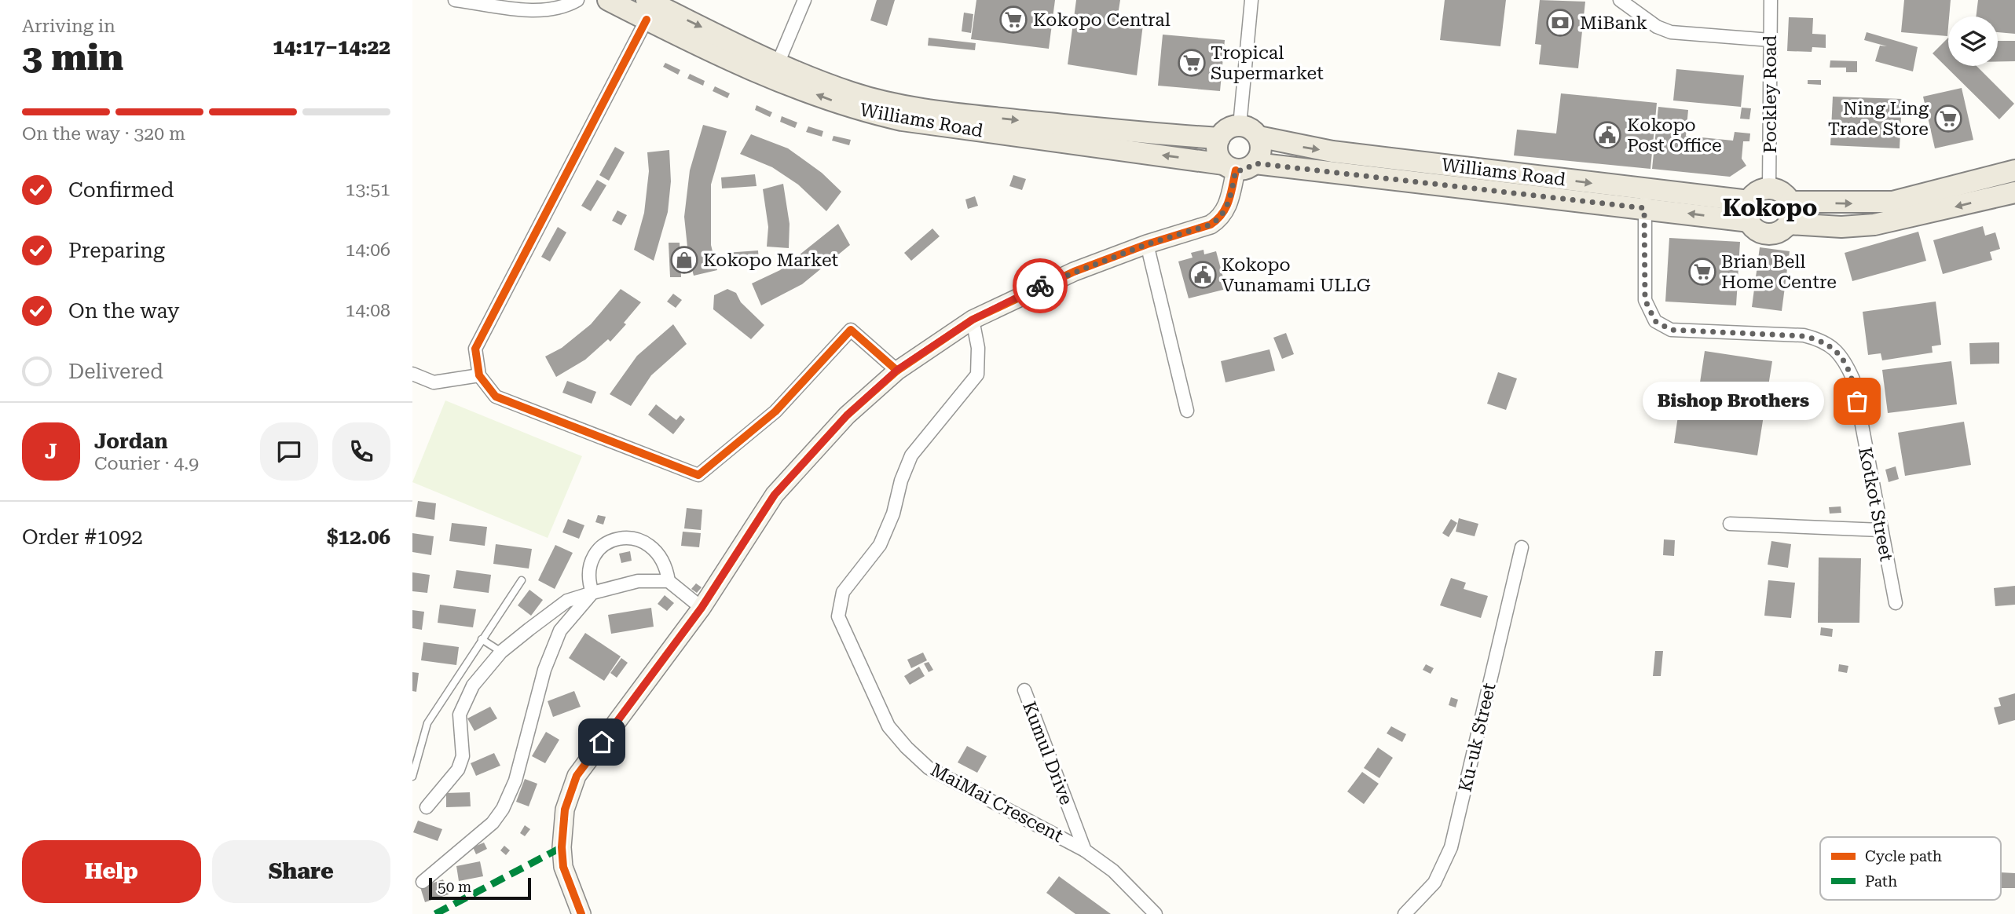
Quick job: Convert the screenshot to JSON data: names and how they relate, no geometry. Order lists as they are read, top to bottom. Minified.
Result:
{"streets":{"main road":["Williams Road"],"street":["Pockley Road","Kotkot Street","Ku-uk Street","Kumul Drive","MaiMai Crescent"]},"crossings":[["Pockley Road","Williams Road"],["Williams Road","Kotkot Street"],["Kumul Drive","MaiMai Crescent"]],"districts":["Kokopo"],"places":{"supermarket":["Kokopo Central","Tropical Supermarket","Ning Ling Trade Store","Brian Bell Home Centre"],"bank":["MiBank"],"public building":["Kokopo Post Office","Kokopo Vunamami ULLG"],"shop":["Kokopo Market"],"other":["Bishop Brothers"]},"legend":["Cycle path","Path"],"scale_bar":"50 m","page":{"heading":["3 min","Arriving in","14:17–14:22"],"panel":["Jordan","Courier · 4.9","Order #1092","$12.06"],"bar":"On the way · 320 m","list":[["Confirmed","13:51"],["Preparing","14:06"],["On the way","14:08"],"Delivered"],"bubble":"Bishop Brothers","round":"J","buttons":["Help","Share"],"scale":"50 m"}}
